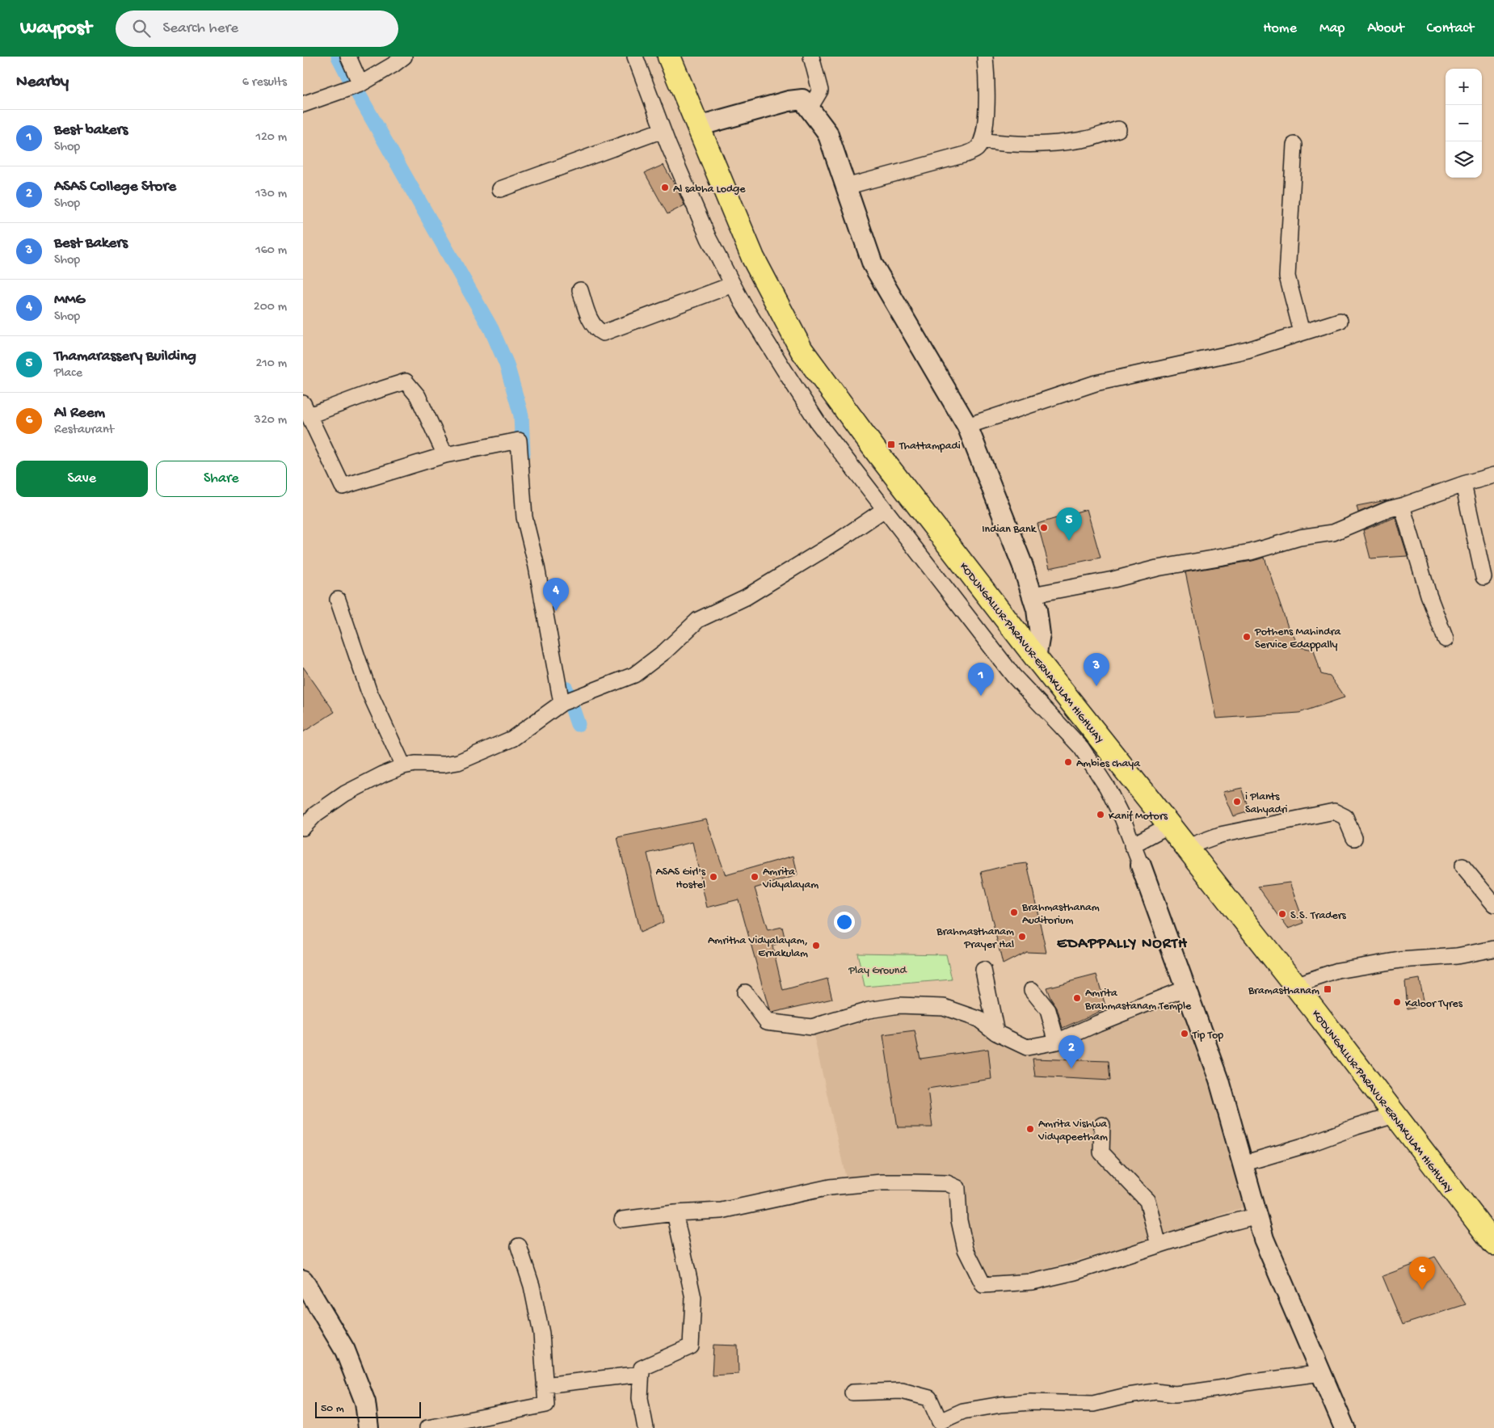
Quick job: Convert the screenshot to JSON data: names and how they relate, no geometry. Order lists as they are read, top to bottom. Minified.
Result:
{"streets":{"highway":["KODUNGALLUR-PARAVUR-ERNAKULAM HIGHWAY"]},"districts":["EDAPPALLY NORTH"],"parks":["Play Ground"],"places":{"other":["Al sabha Lodge","Indian Bank","Pothens Mahindra Service Edappally","Ambies chaya","i Plants Sahyadri","Kanif Motors","ASAS Girl's Hostel","Amrita Vidyalayam","Brahmasthanam Auditorium","S.S. Traders","Brahmasthanam Prayer Hal","Amritha Vidyalayam, Ernakulam","Amrita Brahmastanam Temple","Kaloor Tyres","Tip Top","Amrita Vishwa Vidyapeetham"],"transit":["Thattampadi","Bramasthanam"]},"scale_bar":"50 m","page":{"header":"Waypost","search":"Search here","nav":["Home","Map","About","Contact"],"heading":["Nearby","6 results"],"map_buttons":["+","−"],"list":[{"mark":"1","name":"Best bakers","note":"Shop","value":"120 m"},{"mark":"2","name":"ASAS College Store","note":"Shop","value":"130 m"},{"mark":"3","name":"Best Bakers","note":"Shop","value":"160 m"},{"mark":"4","name":"MMG","note":"Shop","value":"200 m"},{"mark":"5","name":"Thamarassery Building","note":"Place","value":"210 m"},{"mark":"6","name":"Al Reem","note":"Restaurant","value":"320 m"}],"buttons":["Save","Share"],"pins":["5","4","3","1","2","6"],"scale":"50 m"}}
